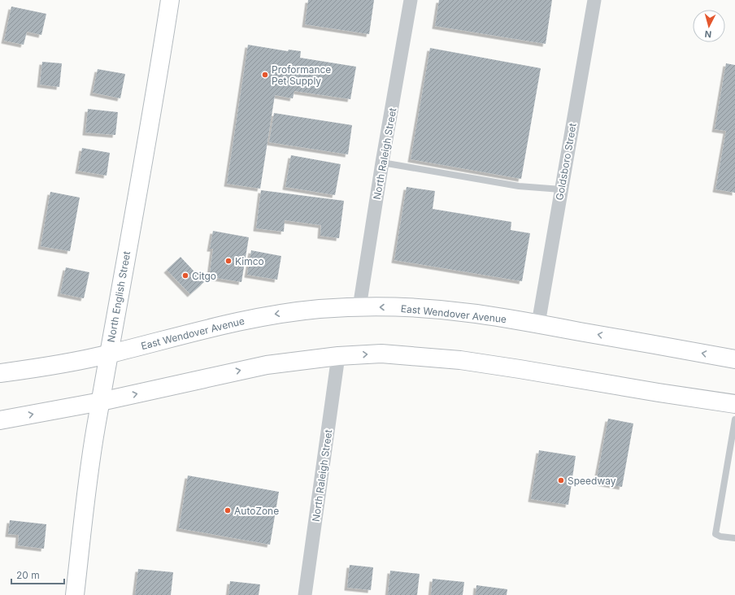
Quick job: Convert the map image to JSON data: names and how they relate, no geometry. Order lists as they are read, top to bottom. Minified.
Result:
{"streets":{"main road":["North English Street","East Wendover Avenue"],"street":["North Raleigh Street","Goldsboro Street"]},"crossings":[["North Raleigh Street","East Wendover Avenue"],["Goldsboro Street","East Wendover Avenue"],["North English Street","East Wendover Avenue"]],"places":["Proformance Pet Supply","Kimco","Citgo","Speedway","AutoZone"],"scale_bar":"20 m","north":"bottom"}
